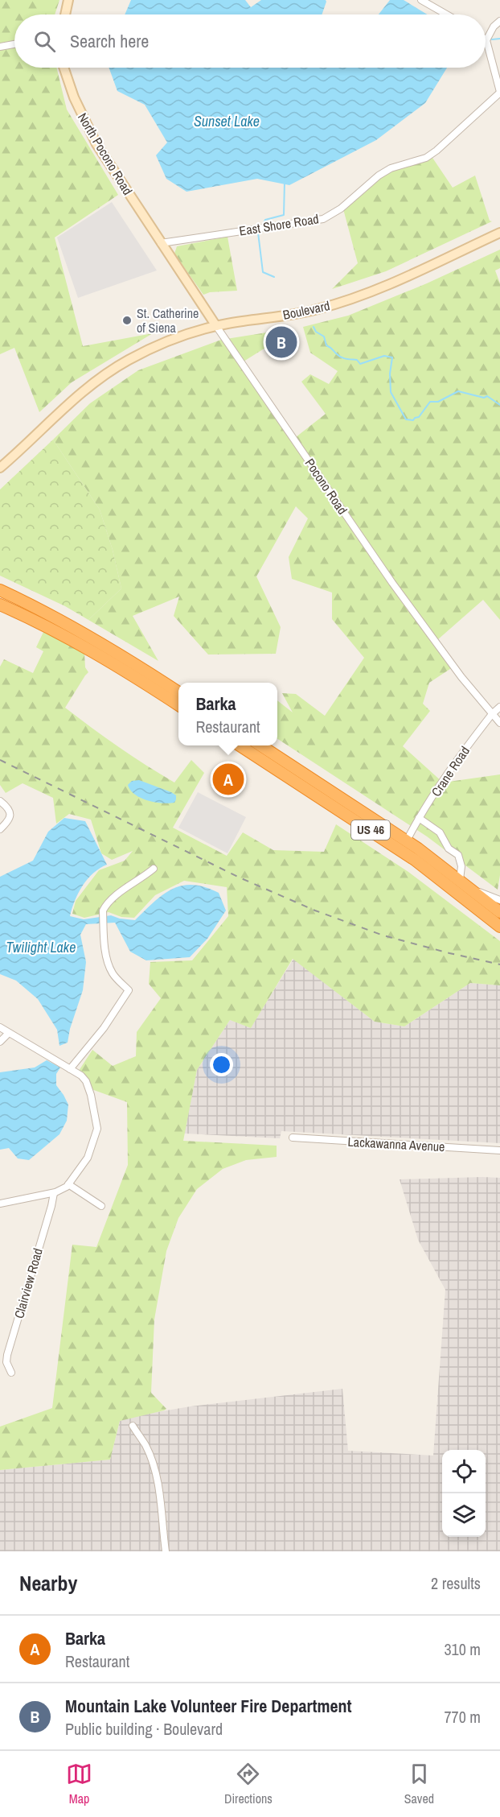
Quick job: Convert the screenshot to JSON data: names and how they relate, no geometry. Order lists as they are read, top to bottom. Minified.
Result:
{"streets":{"highway":["US 46"],"main road":["North Pocono Road","Boulevard","Pocono Road"],"street":["East Shore Road","Crane Road","Lackawanna Avenue","Clairview Road"]},"crossings":[["North Pocono Road","East Shore Road"],["North Pocono Road","Pocono Road"],["East Shore Road","Pocono Road"],["Boulevard","Pocono Road"],["Pocono Road","Crane Road"],["Crane Road","US 46"]],"water":["Sunset Lake","Twilight Lake"],"places":["St. Catherine of Siena"],"page":{"search":"Search here","pins":["B","A"],"popup":["Barka","Restaurant"],"heading":["Nearby","2 results"],"list":[{"mark":"A","name":"Barka","note":"Restaurant","value":"310 m"},{"mark":"B","name":"Mountain Lake Volunteer Fire Department","note":"Public building · Boulevard","value":"770 m"}],"nav":["Map","Directions","Saved"]}}
